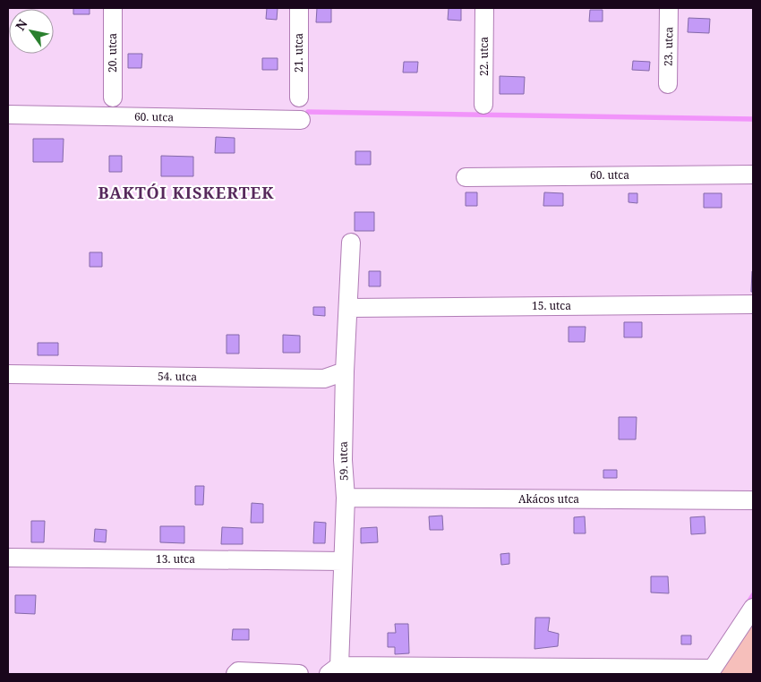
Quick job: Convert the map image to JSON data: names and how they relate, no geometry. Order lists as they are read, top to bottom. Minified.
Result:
{"streets":{"street":["23. utca","20. utca","21. utca","22. utca","60. utca","15. utca","54. utca","59. utca","Akácos utca","13. utca"]},"crossings":[["15. utca","59. utca"],["54. utca","59. utca"],["59. utca","Akácos utca"],["59. utca","13. utca"]],"districts":["BAKTÓI KISKERTEK"],"north":"top left"}
